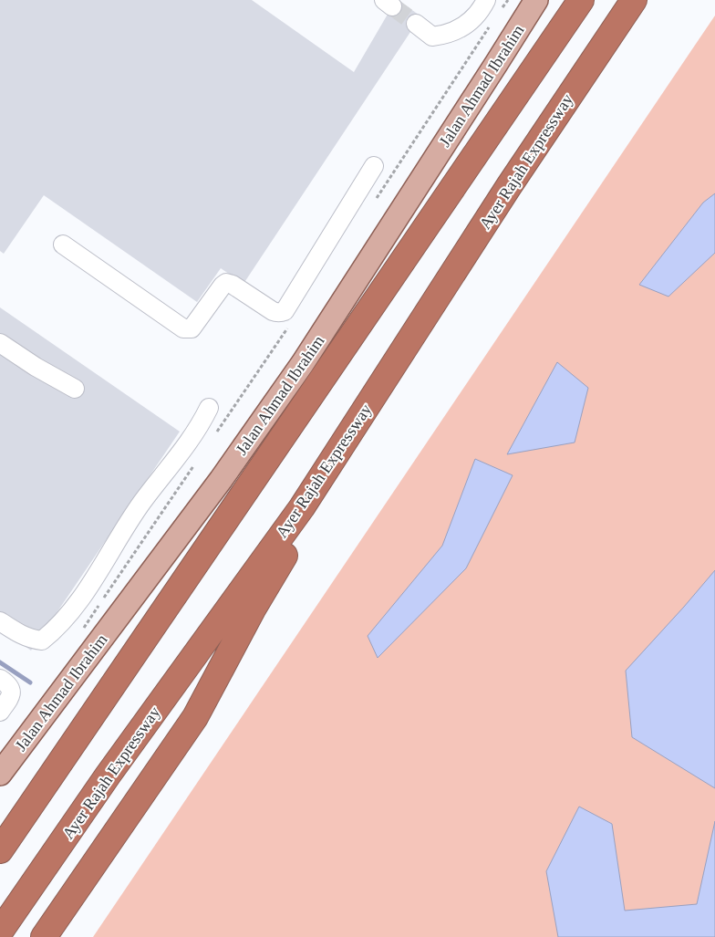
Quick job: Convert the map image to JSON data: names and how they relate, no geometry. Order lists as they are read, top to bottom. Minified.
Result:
{"streets":{"highway":["Ayer Rajah Expressway"],"main road":["Jalan Ahmad Ibrahim"]}}
